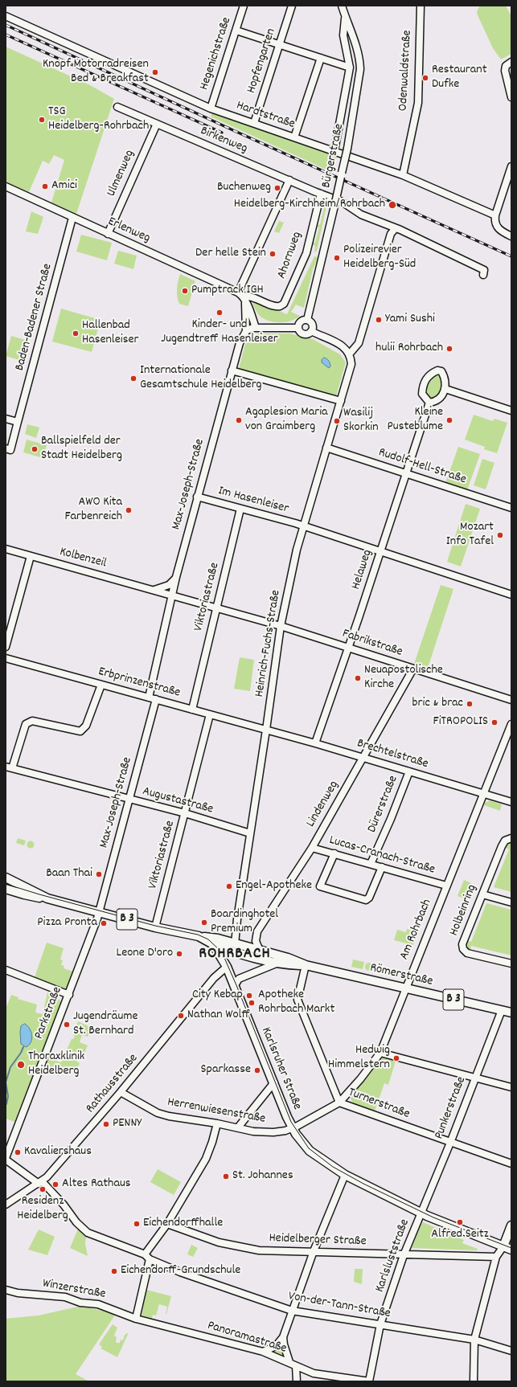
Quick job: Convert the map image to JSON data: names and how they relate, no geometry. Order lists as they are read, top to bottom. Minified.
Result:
{"streets":{"main road":["B 3","Römerstraße","Karlsruher Straße"],"street":["Hegenichstraße","Hopfengarten","Odenwaldstraße","Hardtstraße","Birkenweg","Bürgerstraße","Ulmenweg","Erlenweg","Ahornweg","Baden-Badener Straße","Rudolf-Hell-Straße","Max-Joseph-Straße","Im Hasenleiser","Kolbenzeil","Helaweg","Viktoriastraße","Heinrich-Fuchs-Straße","Fabrikstraße","Erbprinzenstraße","Brechtelstraße","Augustastraße","Lindenweg","Dürerstraße","Lucas-Cranach-Straße","Holbeinring","Am Rohrbach","Parkstraße","Rathausstraße","Turnerstraße","Punkerstraße","Herrenwiesenstraße","Heidelberger Straße","Karlsluststraße","Winzerstraße","Von-der-Tann-Straße","Panoramastraße"]},"crossings":[["Hegenichstraße","Hardtstraße"],["Hopfengarten","Hardtstraße"],["Odenwaldstraße","Hardtstraße"],["Hardtstraße","Bürgerstraße"],["Birkenweg","Ulmenweg"],["Birkenweg","Ahornweg"],["Ulmenweg","Erlenweg"],["Erlenweg","Ahornweg"],["Erlenweg","Baden-Badener Straße"],["Rudolf-Hell-Straße","Helaweg"],["Rudolf-Hell-Straße","Heinrich-Fuchs-Straße"],["Max-Joseph-Straße","Im Hasenleiser"],["Max-Joseph-Straße","Kolbenzeil"],["Max-Joseph-Straße","Erbprinzenstraße"],["Max-Joseph-Straße","Augustastraße"],["Max-Joseph-Straße","B 3"],["Max-Joseph-Straße","Parkstraße"],["Im Hasenleiser","Helaweg"],["Im Hasenleiser","Viktoriastraße"],["Im Hasenleiser","Heinrich-Fuchs-Straße"],["Kolbenzeil","Viktoriastraße"],["Kolbenzeil","Heinrich-Fuchs-Straße"],["Kolbenzeil","Fabrikstraße"],["Helaweg","Fabrikstraße"],["Helaweg","Brechtelstraße"],["Viktoriastraße","Erbprinzenstraße"],["Viktoriastraße","Augustastraße"],["Viktoriastraße","B 3"],["Heinrich-Fuchs-Straße","Fabrikstraße"],["Heinrich-Fuchs-Straße","Erbprinzenstraße"],["Heinrich-Fuchs-Straße","Brechtelstraße"],["Heinrich-Fuchs-Straße","Augustastraße"],["Heinrich-Fuchs-Straße","Römerstraße"],["Fabrikstraße","Lindenweg"],["Erbprinzenstraße","Brechtelstraße"],["Brechtelstraße","Lindenweg"],["Brechtelstraße","Dürerstraße"],["Brechtelstraße","Am Rohrbach"],["Lindenweg","Lucas-Cranach-Straße"],["Lindenweg","Römerstraße"],["Dürerstraße","Lucas-Cranach-Straße"],["Lucas-Cranach-Straße","Am Rohrbach"],["B 3","Römerstraße"],["B 3","Parkstraße"],["B 3","Karlsruher Straße"],["Am Rohrbach","Römerstraße"],["Am Rohrbach","Karlsruher Straße"],["Am Rohrbach","Turnerstraße"],["Am Rohrbach","Herrenwiesenstraße"],["Römerstraße","Karlsruher Straße"],["Römerstraße","Turnerstraße"],["Römerstraße","Punkerstraße"],["Karlsruher Straße","Rathausstraße"],["Karlsruher Straße","Punkerstraße"],["Karlsruher Straße","Herrenwiesenstraße"],["Karlsruher Straße","Karlsluststraße"],["Rathausstraße","Herrenwiesenstraße"],["Turnerstraße","Punkerstraße"],["Punkerstraße","Karlsluststraße"],["Heidelberger Straße","Karlsluststraße"],["Karlsluststraße","Von-der-Tann-Straße"],["Karlsluststraße","Panoramastraße"],["Winzerstraße","Panoramastraße"]],"districts":["ROHRBACH"],"places":["Knopf Motorradreisen Bed & Breakfast","Restaurant Dufke","TSG Heidelberg-Rohrbach","Amici","Buchenweg","Heidelberg-Kirchheim/Rohrbach","Der helle Stein","Polizeirevier Heidelberg-Süd","Pumptrack IGH","Kinder- und Jugendtreff Hasenleiser","Yami Sushi","Hallenbad Hasenleiser","hulii Rohrbach","Internationale Gesamtschule Heidelberg","Agaplesion Maria von Graimberg","Kleine Pusteblume","Wasilij Skorkin","Ballspielfeld der Stadt Heidelberg","AWO Kita Farbenreich","Mozart Info Tafel","Neuapostolische Kirche","bric & brac","FiTROPOLIS","Baan Thai","Engel-Apotheke","Boardinghotel Premium","Pizza Pronta","Leone D'oro","City Kebap","Apotheke Rohrbach Markt","Nathan Wolff","Jugendräume St. Bernhard","Hedwig Himmelstern","Thoraxklinik Heidelberg","Sparkasse","PENNY","Kavaliershaus","St. Johannes","Altes Rathaus","Residenz Heidelberg","Alfred Seitz","Eichendorffhalle","Eichendorff-Grundschule"]}
